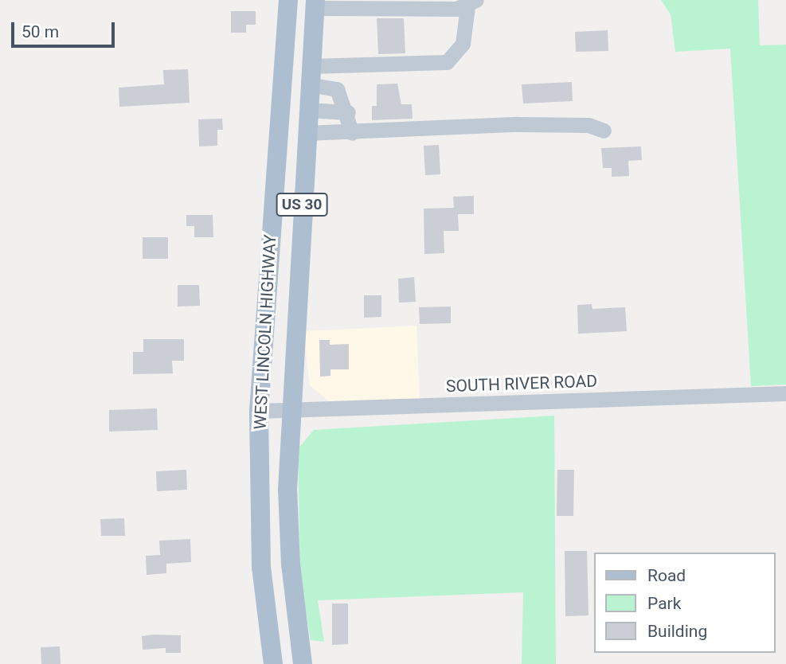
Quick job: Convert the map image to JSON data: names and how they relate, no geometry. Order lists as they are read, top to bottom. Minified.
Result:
{"streets":{"main road":["US 30","WEST LINCOLN HIGHWAY"],"street":["SOUTH RIVER ROAD"]},"crossings":[["WEST LINCOLN HIGHWAY","SOUTH RIVER ROAD"]],"legend":["Road","Park","Building"],"scale_bar":"50 m"}
